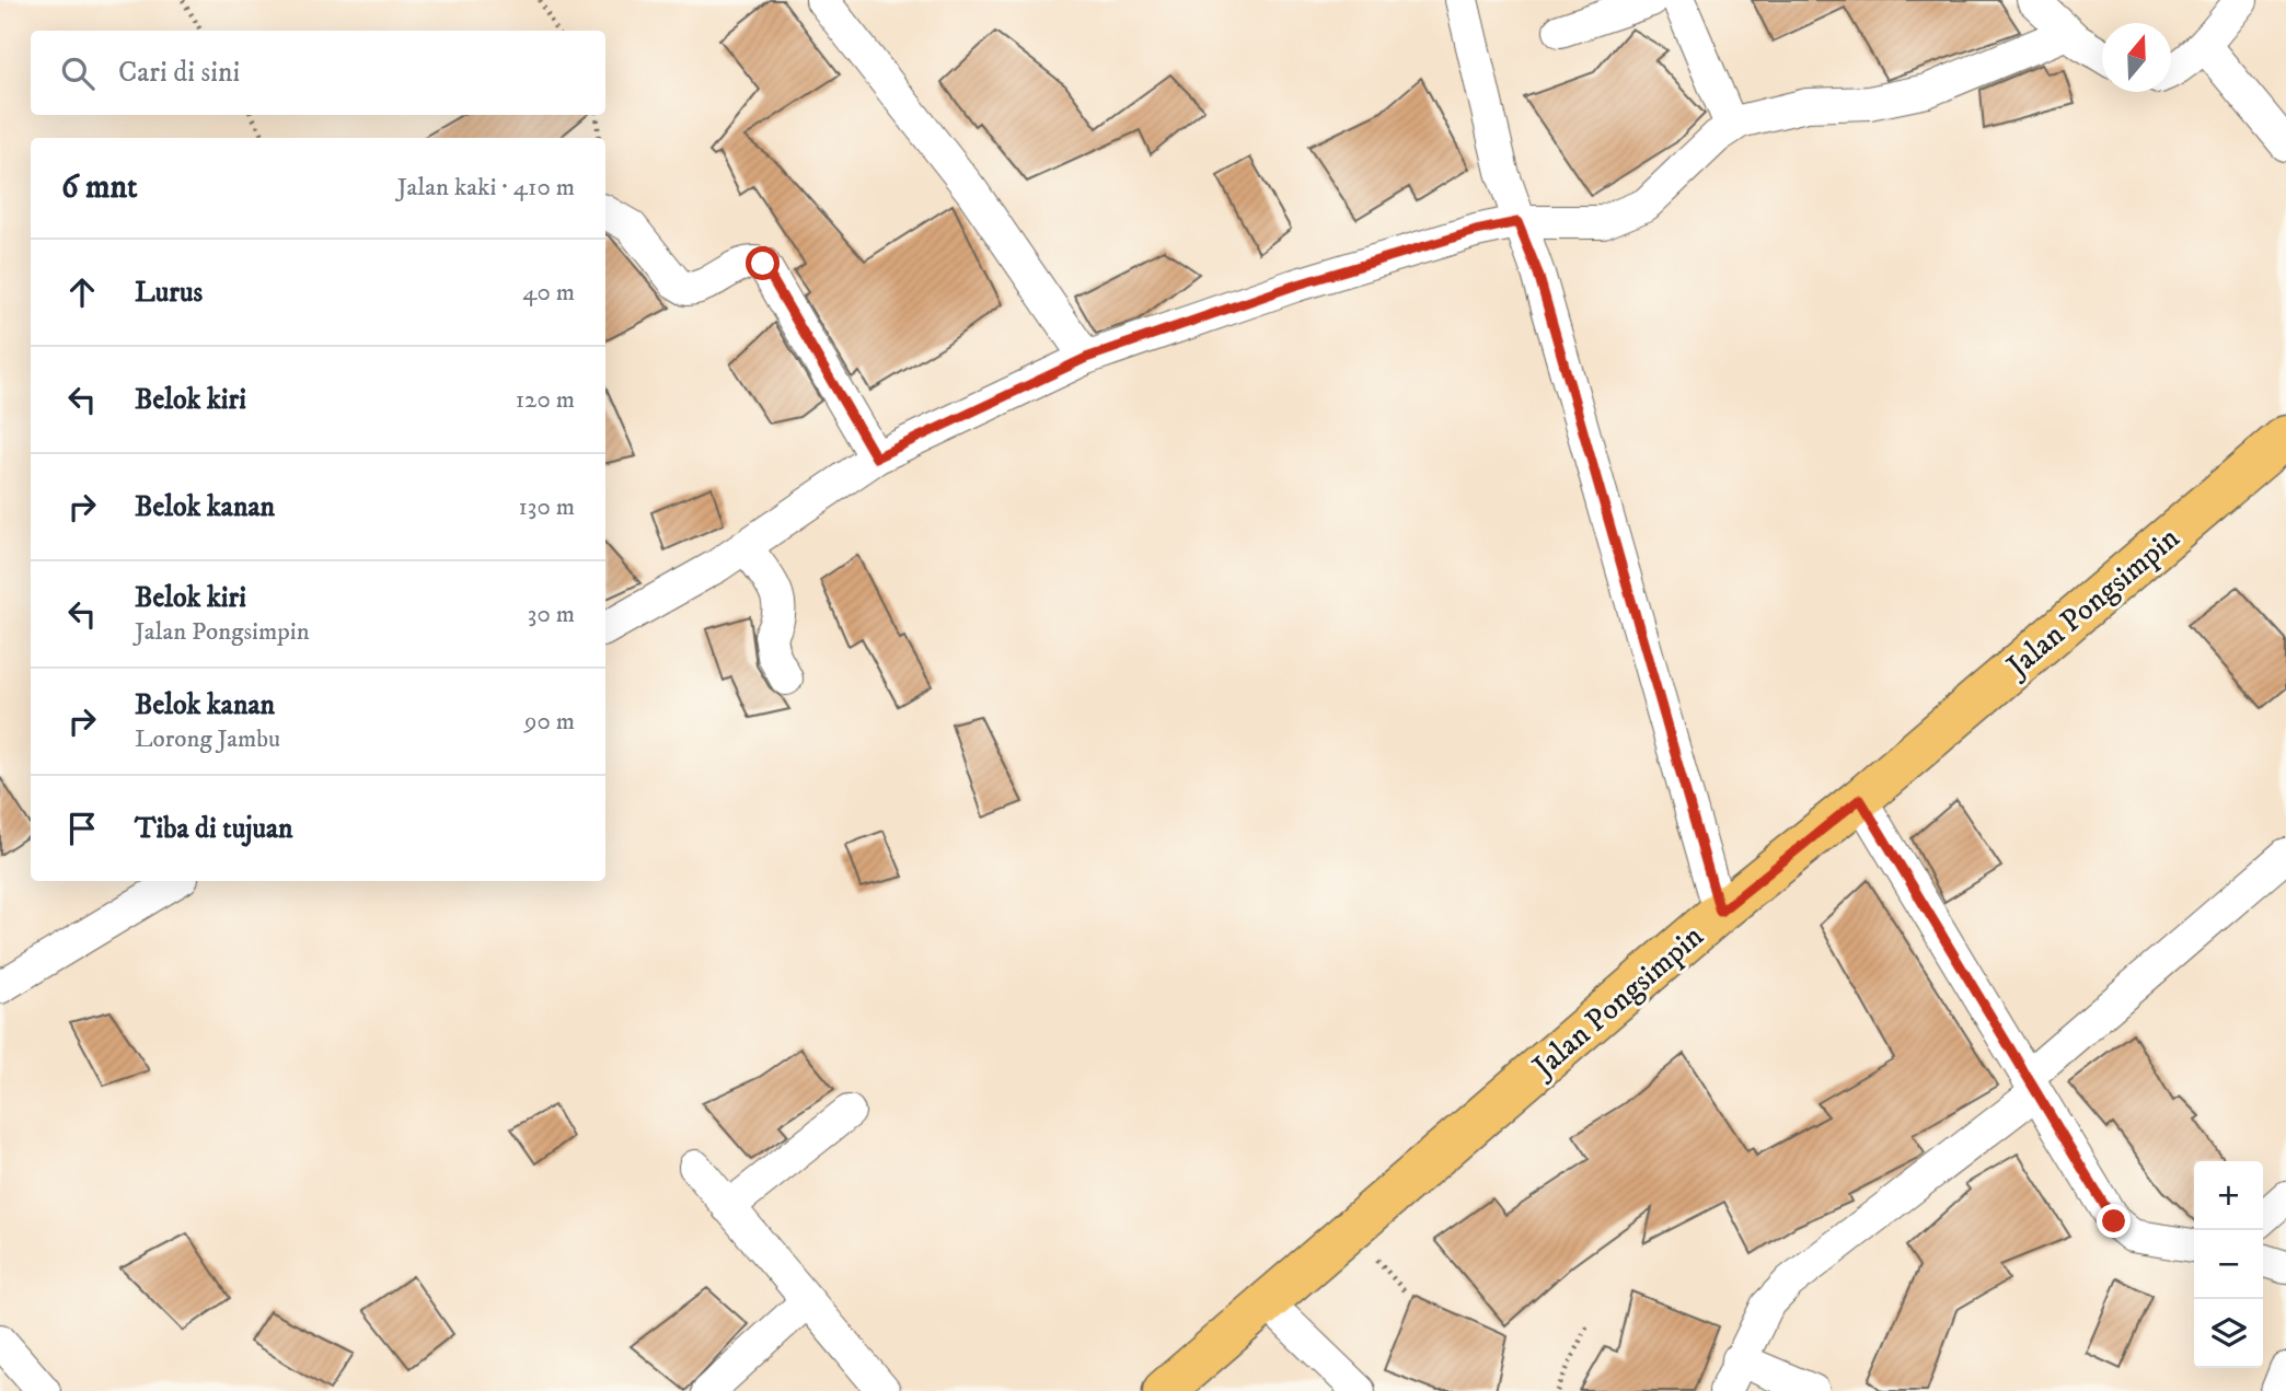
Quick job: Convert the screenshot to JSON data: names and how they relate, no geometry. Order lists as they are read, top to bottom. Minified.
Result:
{"streets":{"main road":["Jalan Pongsimpin"]},"north":"top","page":{"search":"Cari di sini","heading":["6 mnt","Jalan kaki · 410 m"],"list":[["Lurus","40 m"],["Belok kiri","120 m"],["Belok kanan","130 m"],["Belok kiri","Jalan Pongsimpin","30 m"],["Belok kanan","Lorong Jambu","90 m"],"Tiba di tujuan"],"map_buttons":["+","−"]}}
